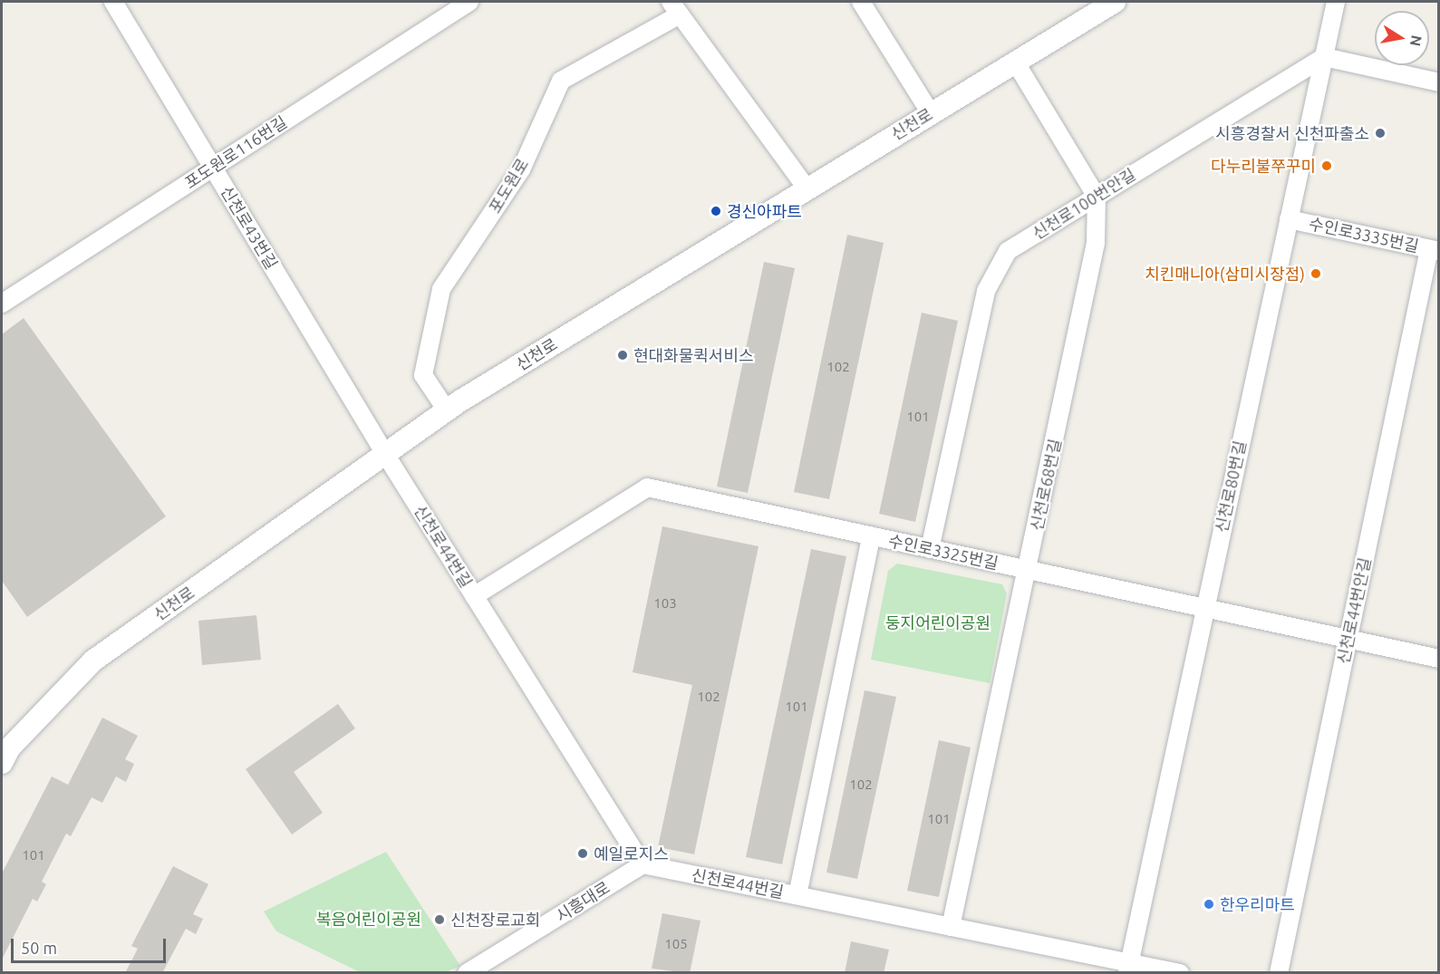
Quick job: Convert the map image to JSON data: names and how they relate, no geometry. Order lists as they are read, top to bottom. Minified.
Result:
{"streets":{"street":["신천로","포도원로116번길","포도원로","신천로100번안길","신천로43번길","수인로3335번길","신천로68번길","신천로80번길","신천로44번길","수인로3325번길","신천로44번안길","시흥대로"]},"crossings":[["신천로","포도원로"],["신천로","신천로43번길"],["신천로","신천로44번길"],["포도원로116번길","신천로43번길"],["신천로100번안길","신천로68번길"],["신천로100번안길","신천로80번길"],["신천로100번안길","수인로3325번길"],["신천로43번길","신천로44번길"],["수인로3335번길","신천로80번길"],["수인로3335번길","신천로44번안길"],["신천로68번길","신천로44번길"],["신천로68번길","수인로3325번길"],["신천로80번길","신천로44번길"],["신천로80번길","수인로3325번길"],["신천로44번길","수인로3325번길"],["신천로44번길","시흥대로"],["수인로3325번길","신천로44번안길"]],"parks":["둥지어린이공원","복음어린이공원"],"places":["시흥경찰서 신천파출소","다누리불쭈꾸미","경신아파트","치킨매니아(삼미시장점)","현대화물퀵서비스","예일로지스","한우리마트","신천장로교회"],"house_numbers":["102","101","103","102","101","102","101","101","105"],"scale_bar":"50 m","north":"right"}
